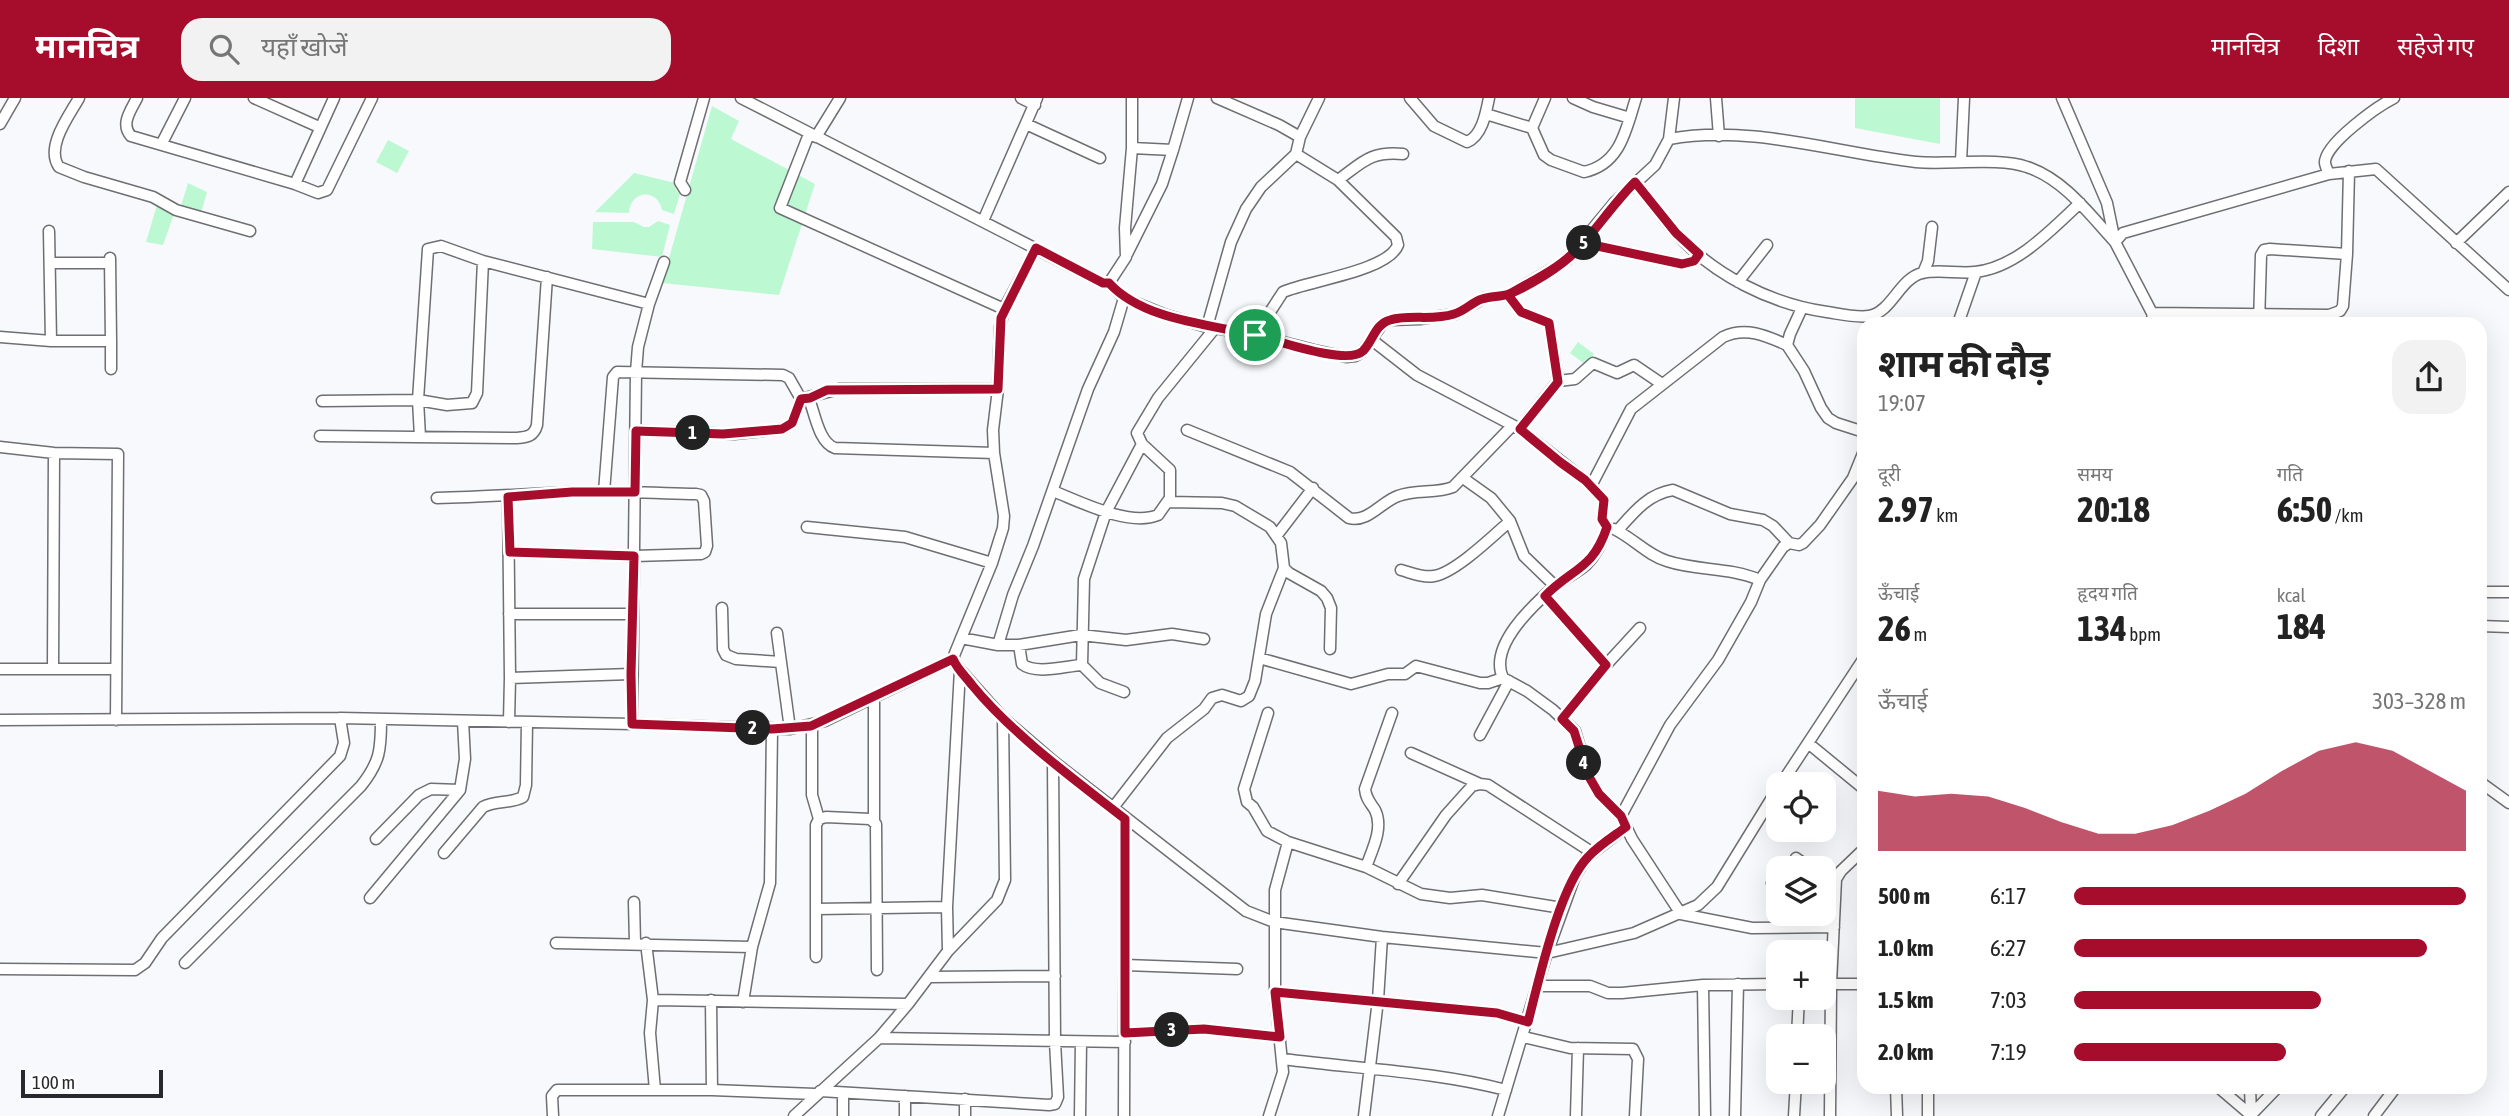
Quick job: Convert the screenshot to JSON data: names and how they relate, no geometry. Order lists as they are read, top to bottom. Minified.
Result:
{"scale_bar":"100 m","page":{"header":"मानचित्र","search":"यहाँ खोजें","nav":["मानचित्र","दिशा","सहेजे गए"],"pins":["5","1","2","4","3"],"heading":["शाम की दौड़","19:07"],"stats":[["दूरी","2.97 km"],["समय","20:18"],["गति","6:50 /km"],["ऊँचाई","26 m"],["हृदय गति","134 bpm"],["kcal","184"]],"chart":["ऊँचाई","303–328 m"],"map_buttons":["+","−"],"list":[{"name":"500 m","note":"6:17"},{"name":"1.0 km","note":"6:27"},{"name":"1.5 km","note":"7:03"},{"name":"2.0 km","note":"7:19"}],"scale":"100 m"}}
